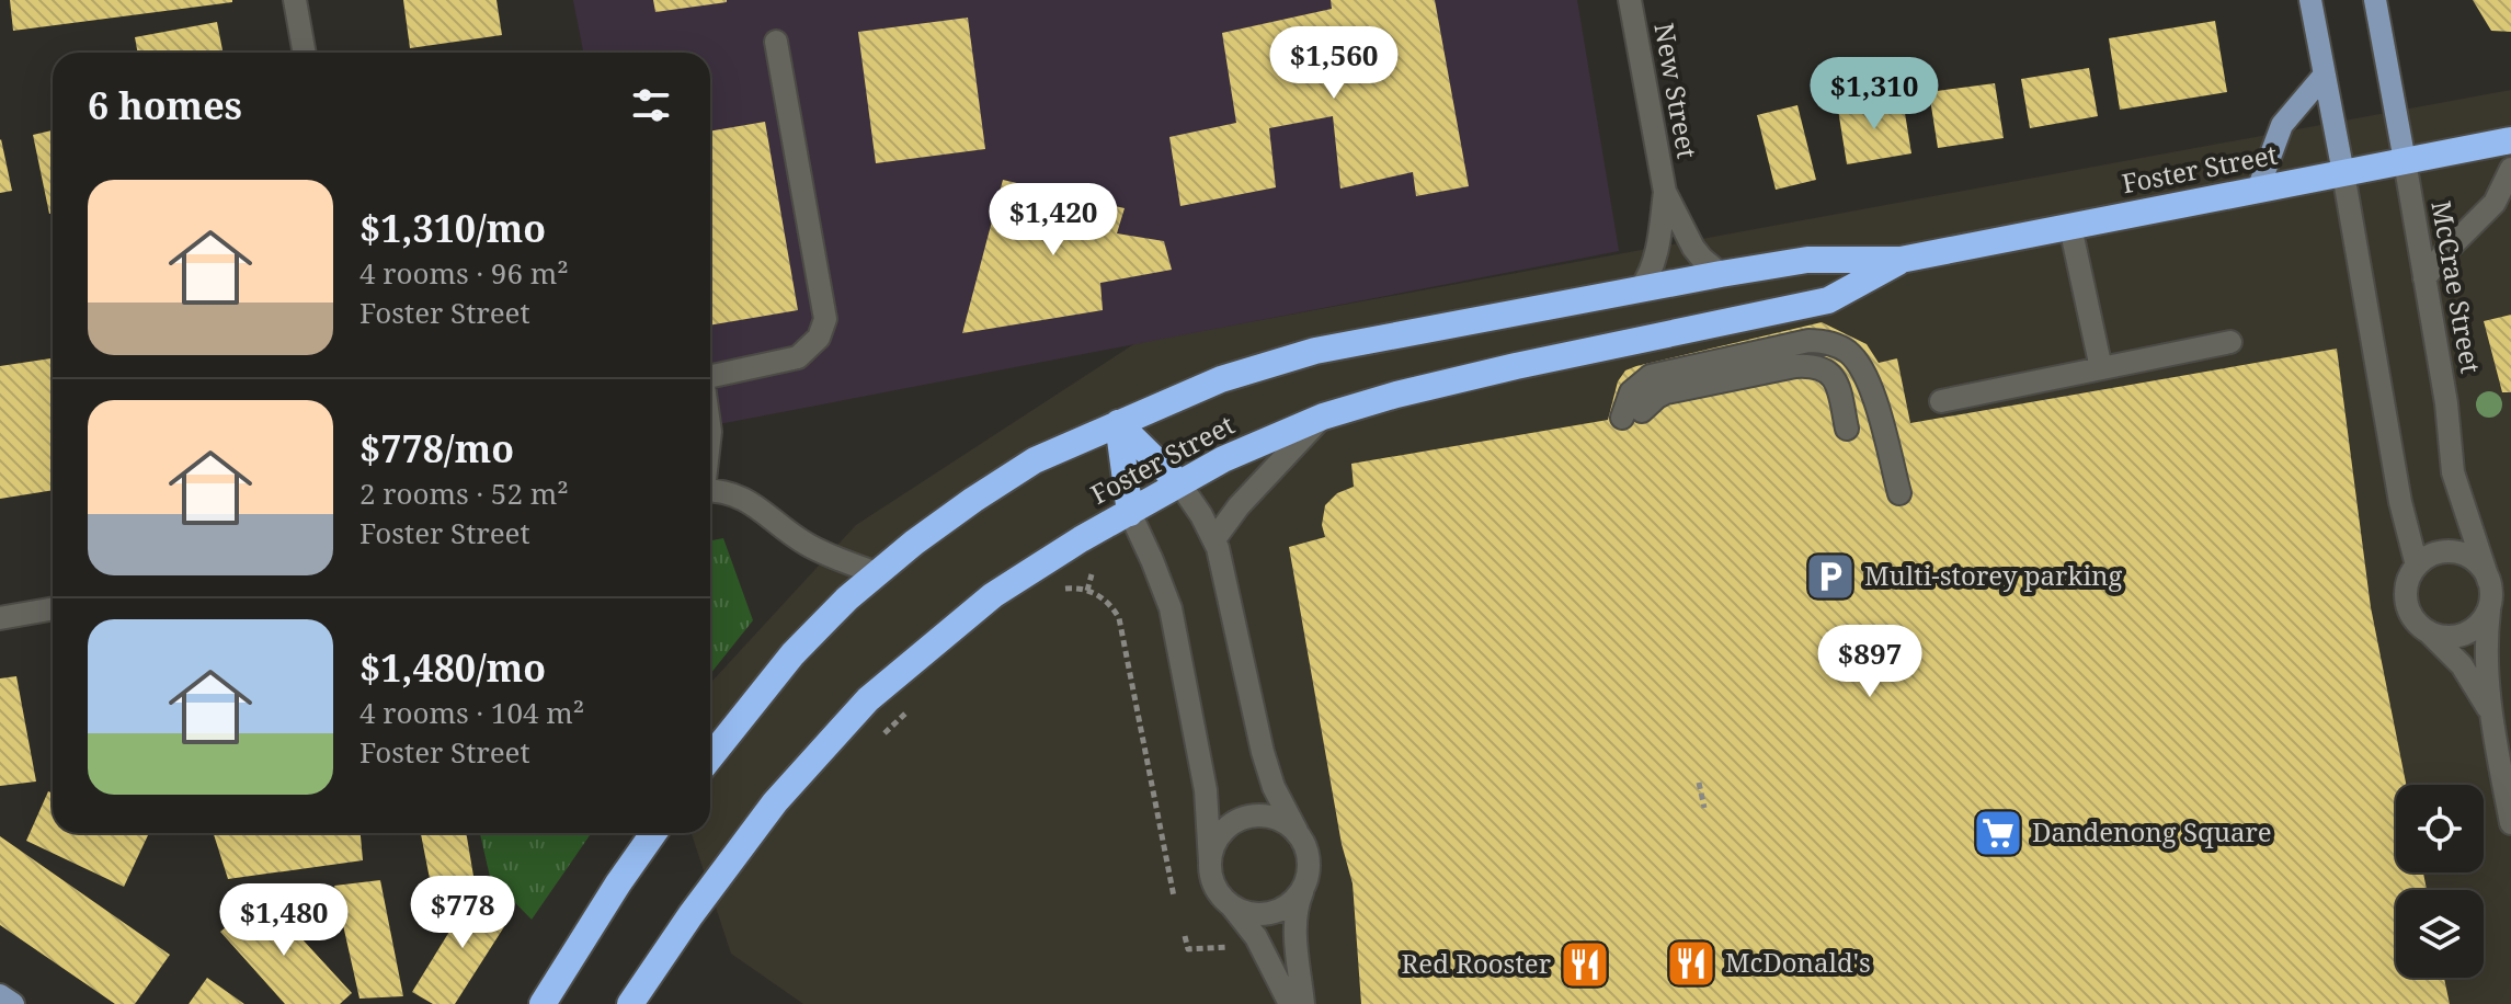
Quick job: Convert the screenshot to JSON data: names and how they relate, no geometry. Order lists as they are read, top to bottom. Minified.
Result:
{"streets":{"highway":["Foster Street"],"main road":["McCrae Street"],"street":["New Street"]},"crossings":[["New Street","Foster Street"],["Foster Street","McCrae Street"]],"places":{"parking":["Multi-storey parking"],"supermarket":["Dandenong Square"],"restaurant":["McDonald's","Red Rooster"]},"page":{"price":["$1,560","$1,310","$1,420","$897","$778","$1,480"],"heading":"6 homes","list":[{"name":"$1,310/mo","note":"4 rooms · 96 m² · Foster Street"},{"name":"$778/mo","note":"2 rooms · 52 m² · Foster Street"},{"name":"$1,480/mo","note":"4 rooms · 104 m² · Foster Street"}]}}
